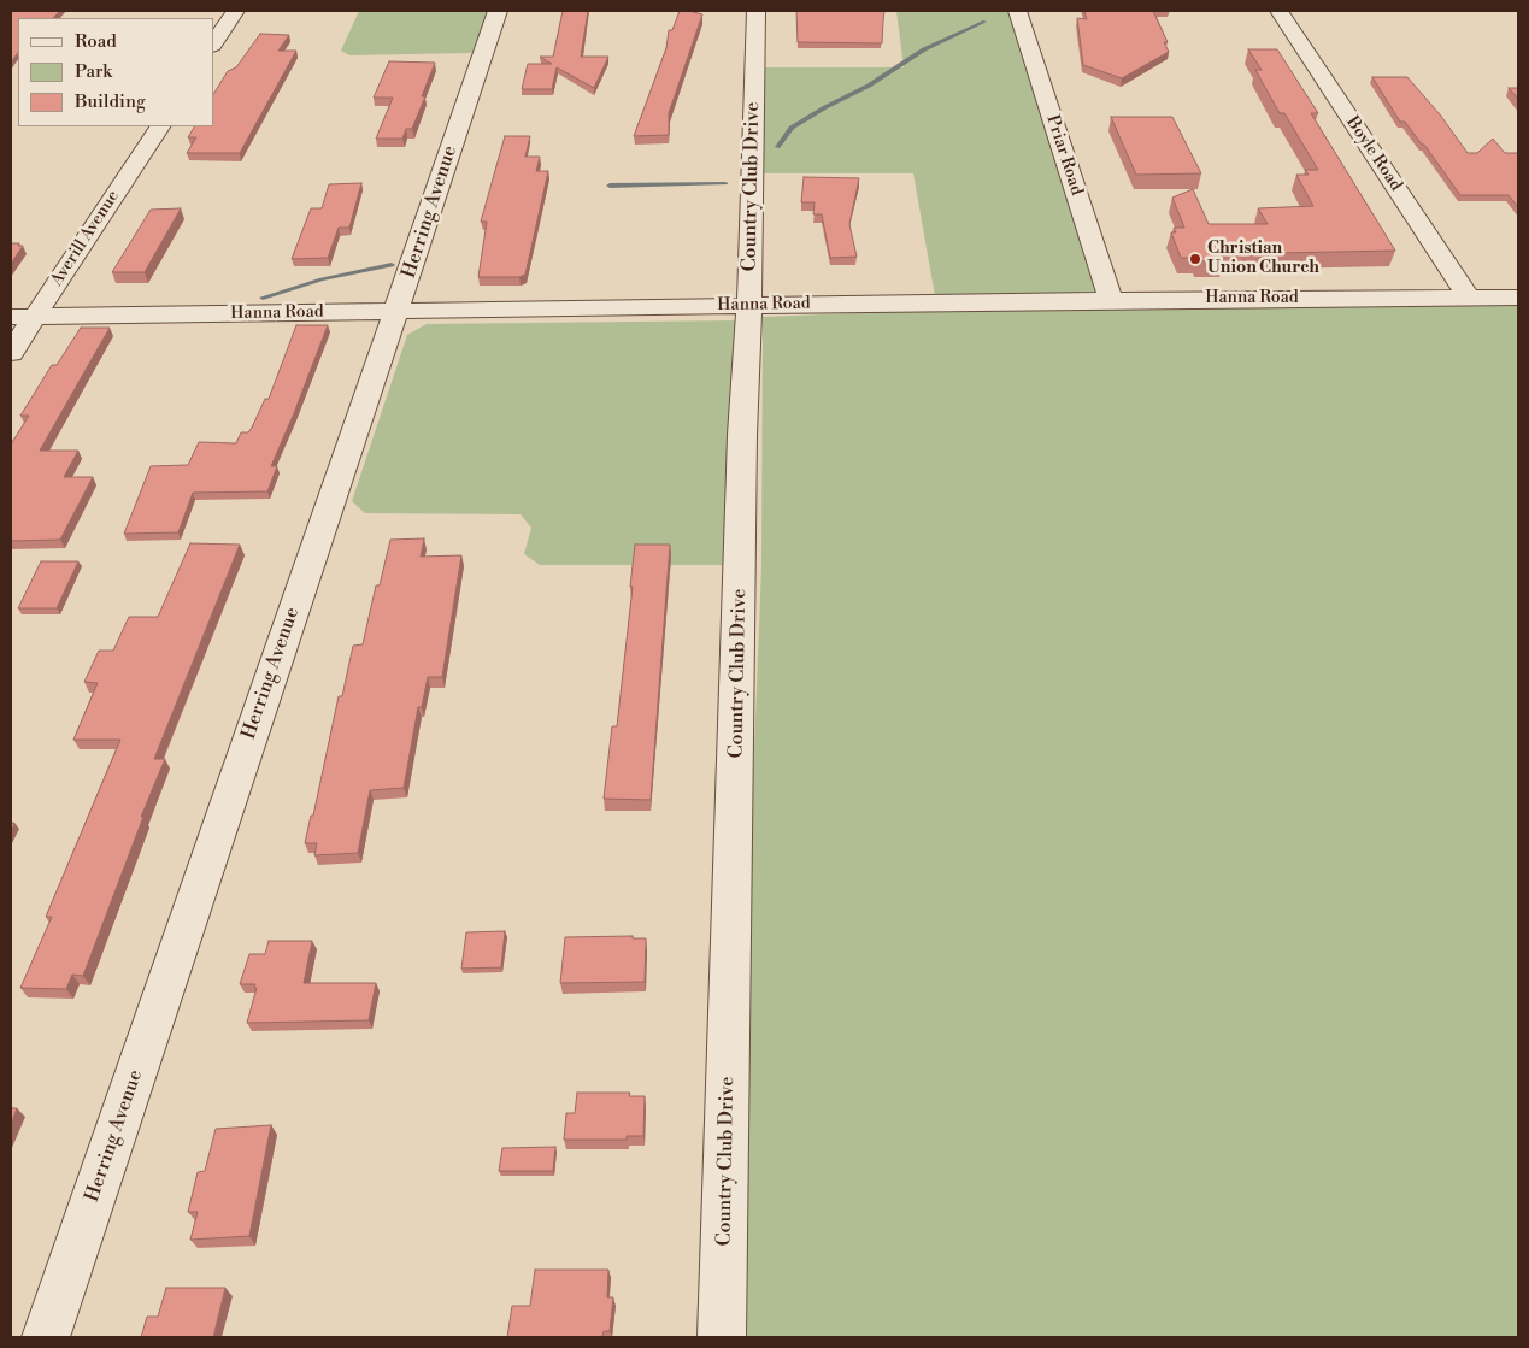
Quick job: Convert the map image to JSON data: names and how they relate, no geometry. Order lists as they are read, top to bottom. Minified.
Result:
{"streets":{"street":["Boyle Road","Priar Road","Country Club Drive","Herring Avenue","Averill Avenue","Hanna Road"]},"crossings":[["Boyle Road","Hanna Road"],["Priar Road","Hanna Road"],["Country Club Drive","Hanna Road"],["Herring Avenue","Hanna Road"],["Averill Avenue","Hanna Road"]],"places":["Christian Union Church"],"legend":["Road","Park","Building"]}
